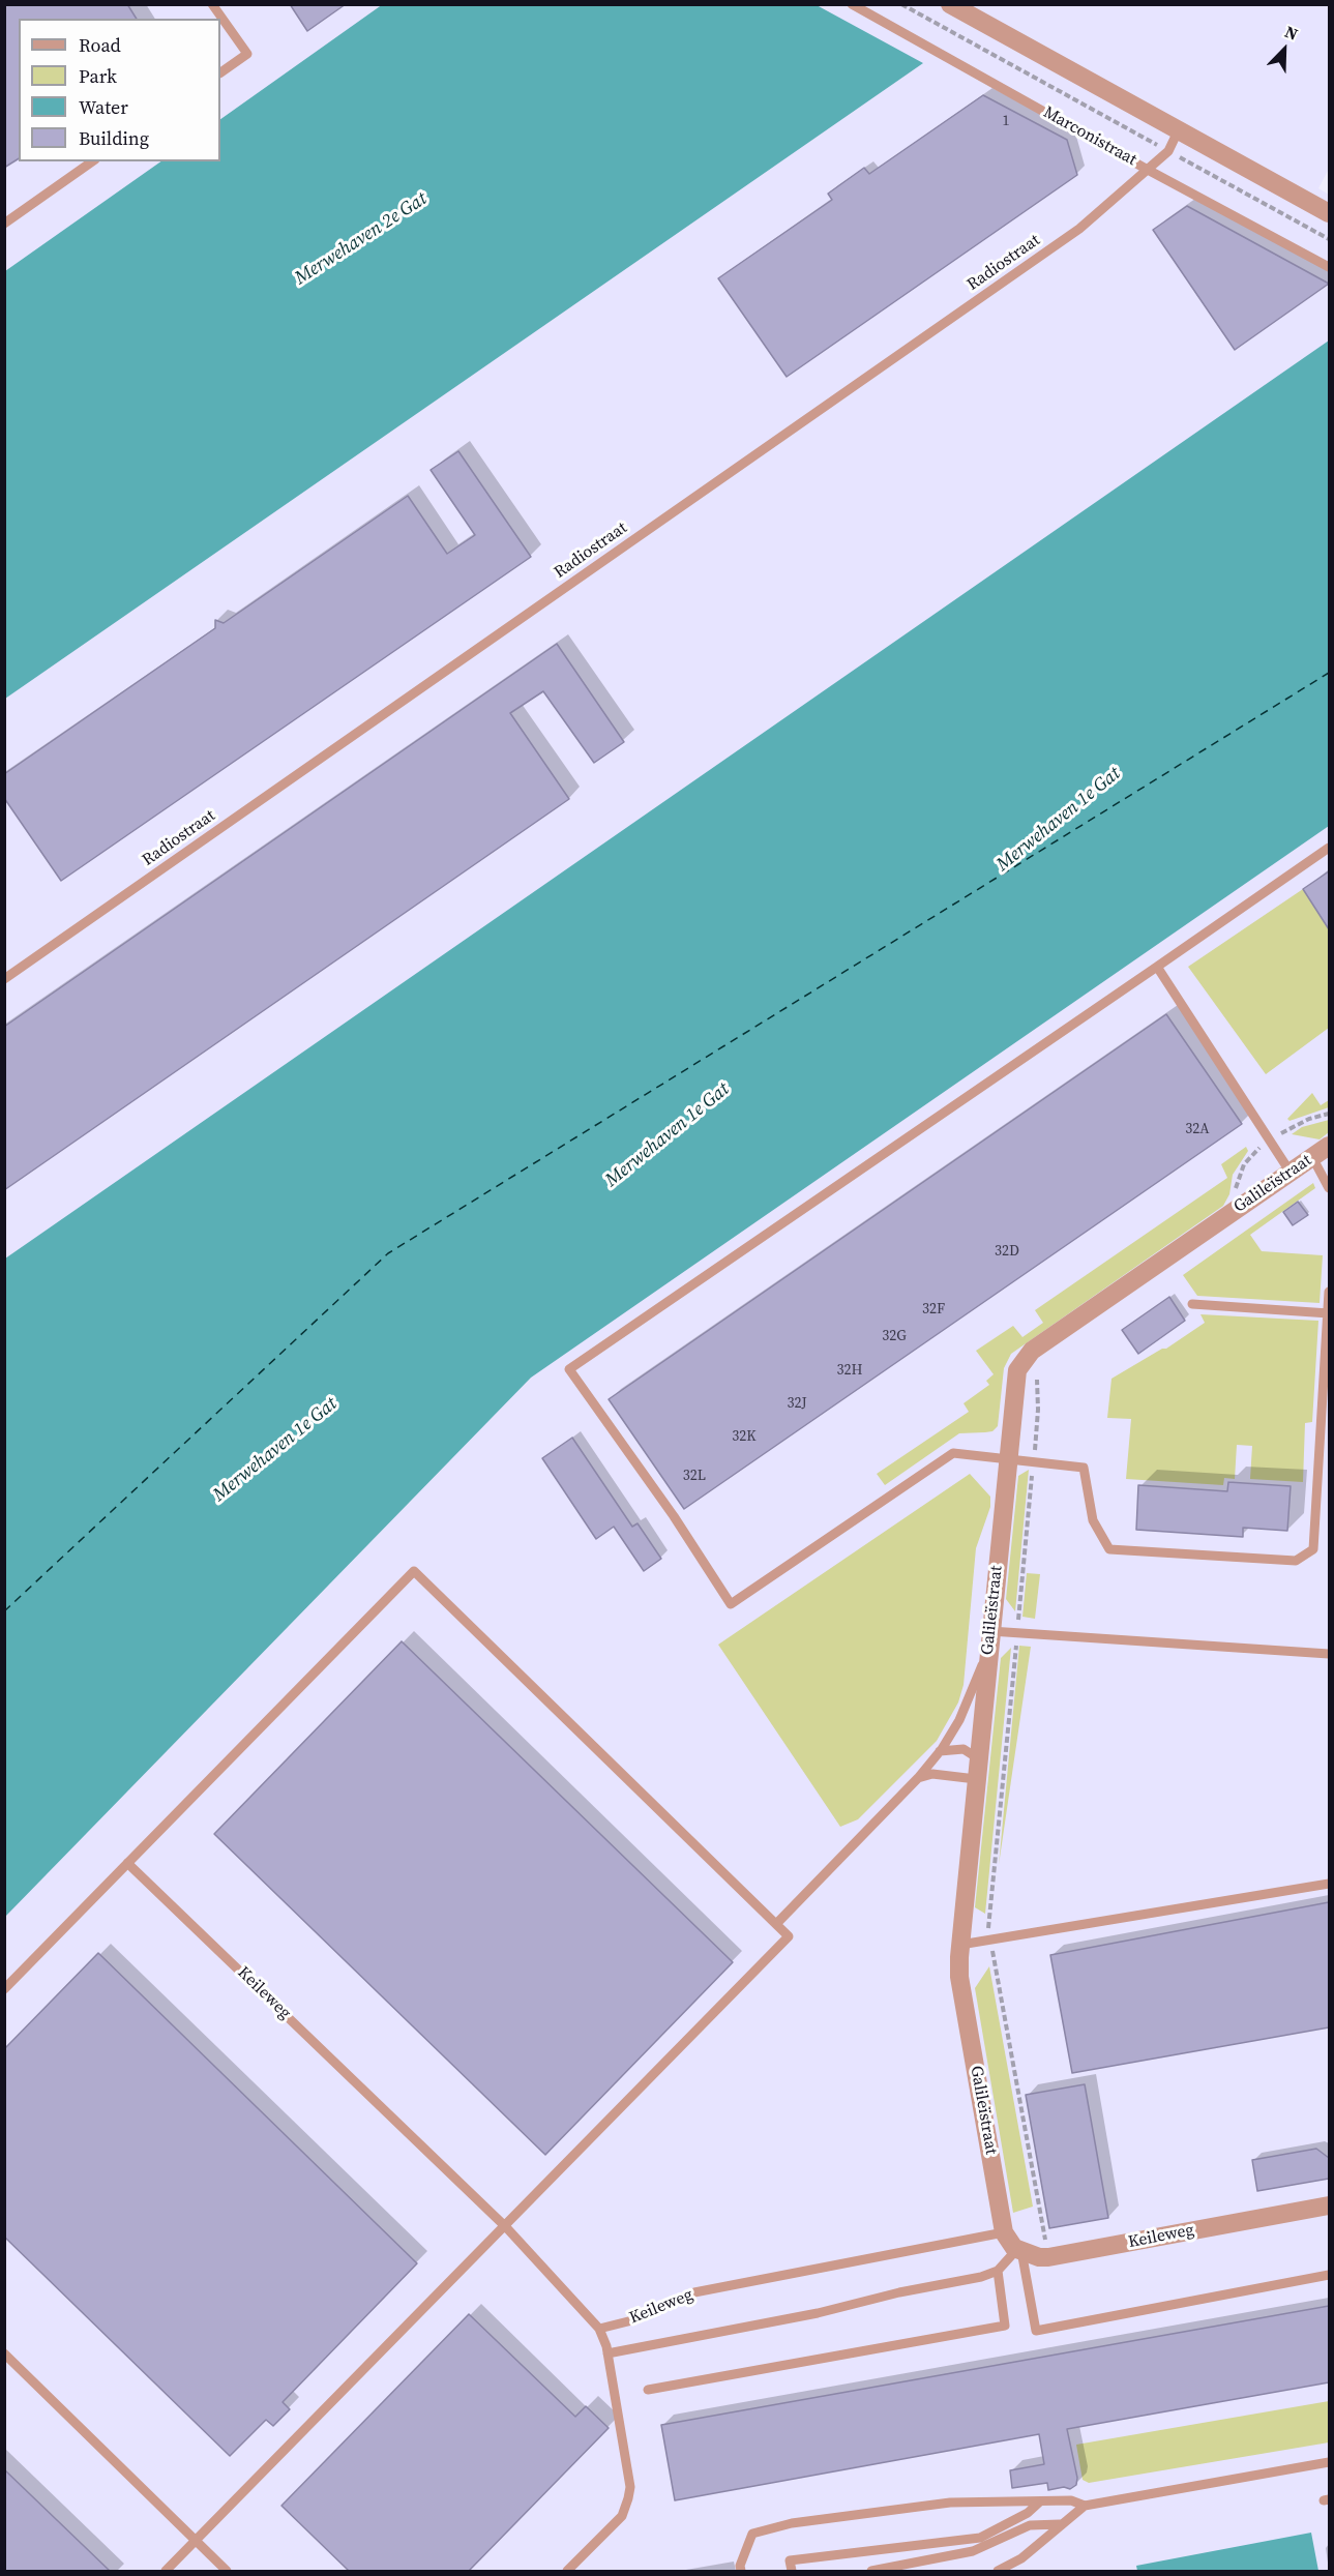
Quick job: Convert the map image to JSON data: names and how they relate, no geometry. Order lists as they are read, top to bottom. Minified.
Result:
{"streets":{"street":["Galileïstraat","Keileweg"],"lane":["Marconistraat","Radiostraat"]},"crossings":[["Marconistraat","Radiostraat"],["Galileïstraat","Keileweg"]],"water":["Merwehaven 2e Gat","Merwehaven 1e Gat"],"house_numbers":["1","32A","32D","32F","32G","32H","32J","32K","32L"],"legend":["Road","Park","Water","Building"],"north":"top right"}
